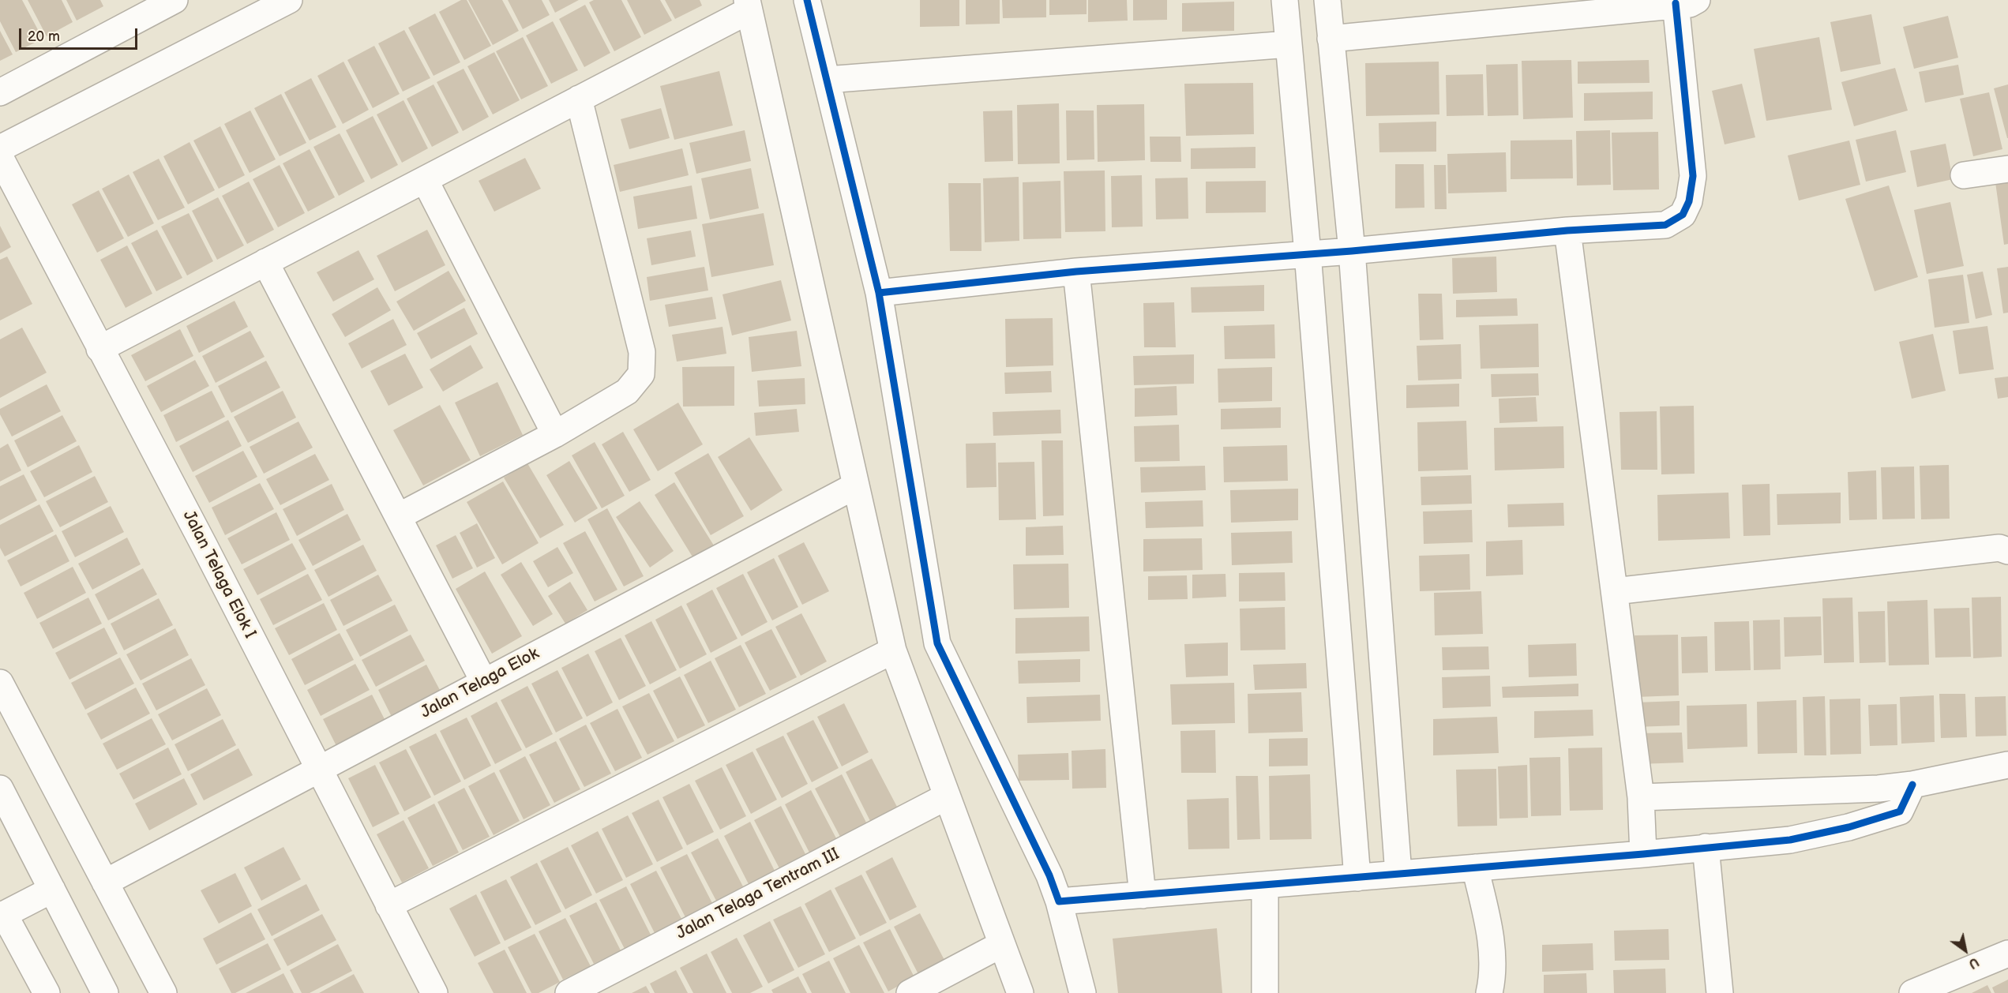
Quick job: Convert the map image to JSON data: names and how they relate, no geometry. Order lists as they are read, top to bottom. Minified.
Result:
{"streets":{"street":["Jalan Telaga Elok I","Jalan Telaga Elok","Jalan Telaga Tentram III"]},"crossings":[["Jalan Telaga Elok I","Jalan Telaga Elok"]],"scale_bar":"20 m","north":"bottom right"}
